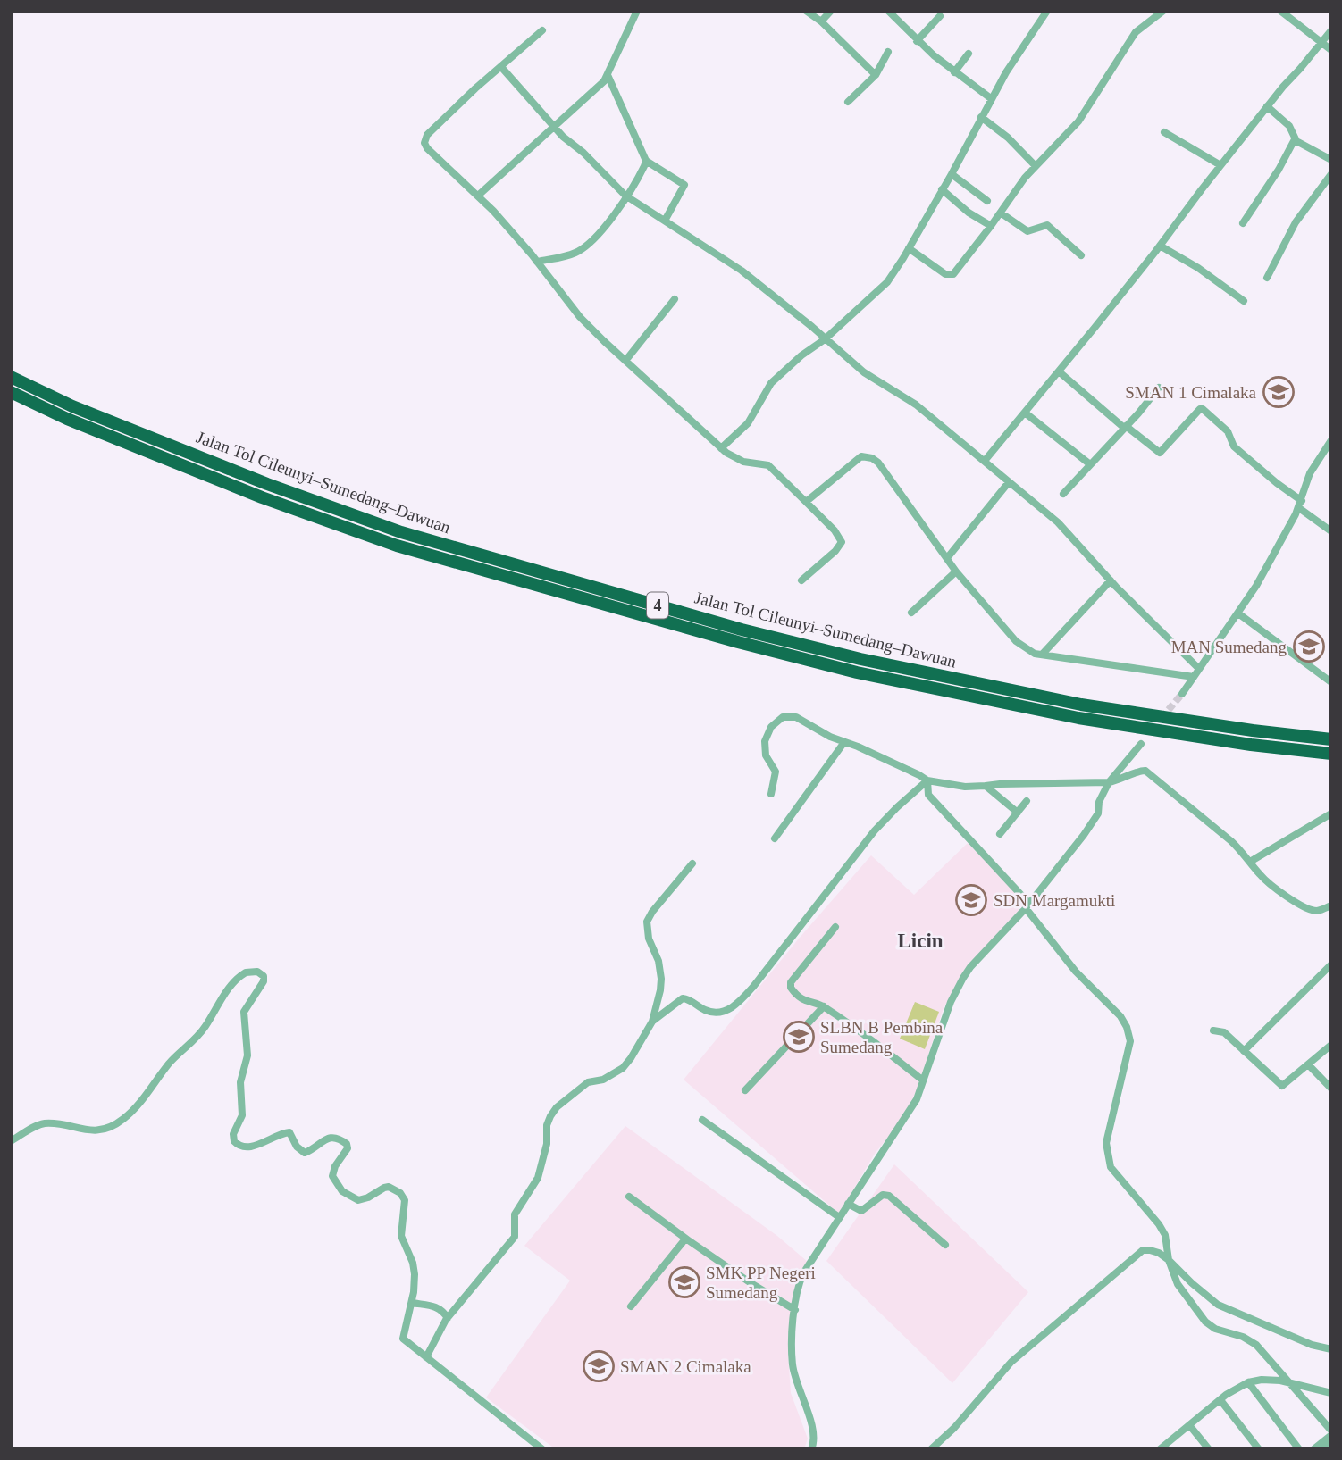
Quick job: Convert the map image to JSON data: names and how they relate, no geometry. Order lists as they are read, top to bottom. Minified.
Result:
{"streets":{"highway":["Jalan Tol Cileunyi–Sumedang–Dawuan","4"]},"districts":["Licin"],"places":{"school or university":["SMAN 1 Cimalaka","MAN Sumedang","SDN Margamukti","SLBN B Pembina Sumedang","SMK PP Negeri Sumedang","SMAN 2 Cimalaka"]}}
